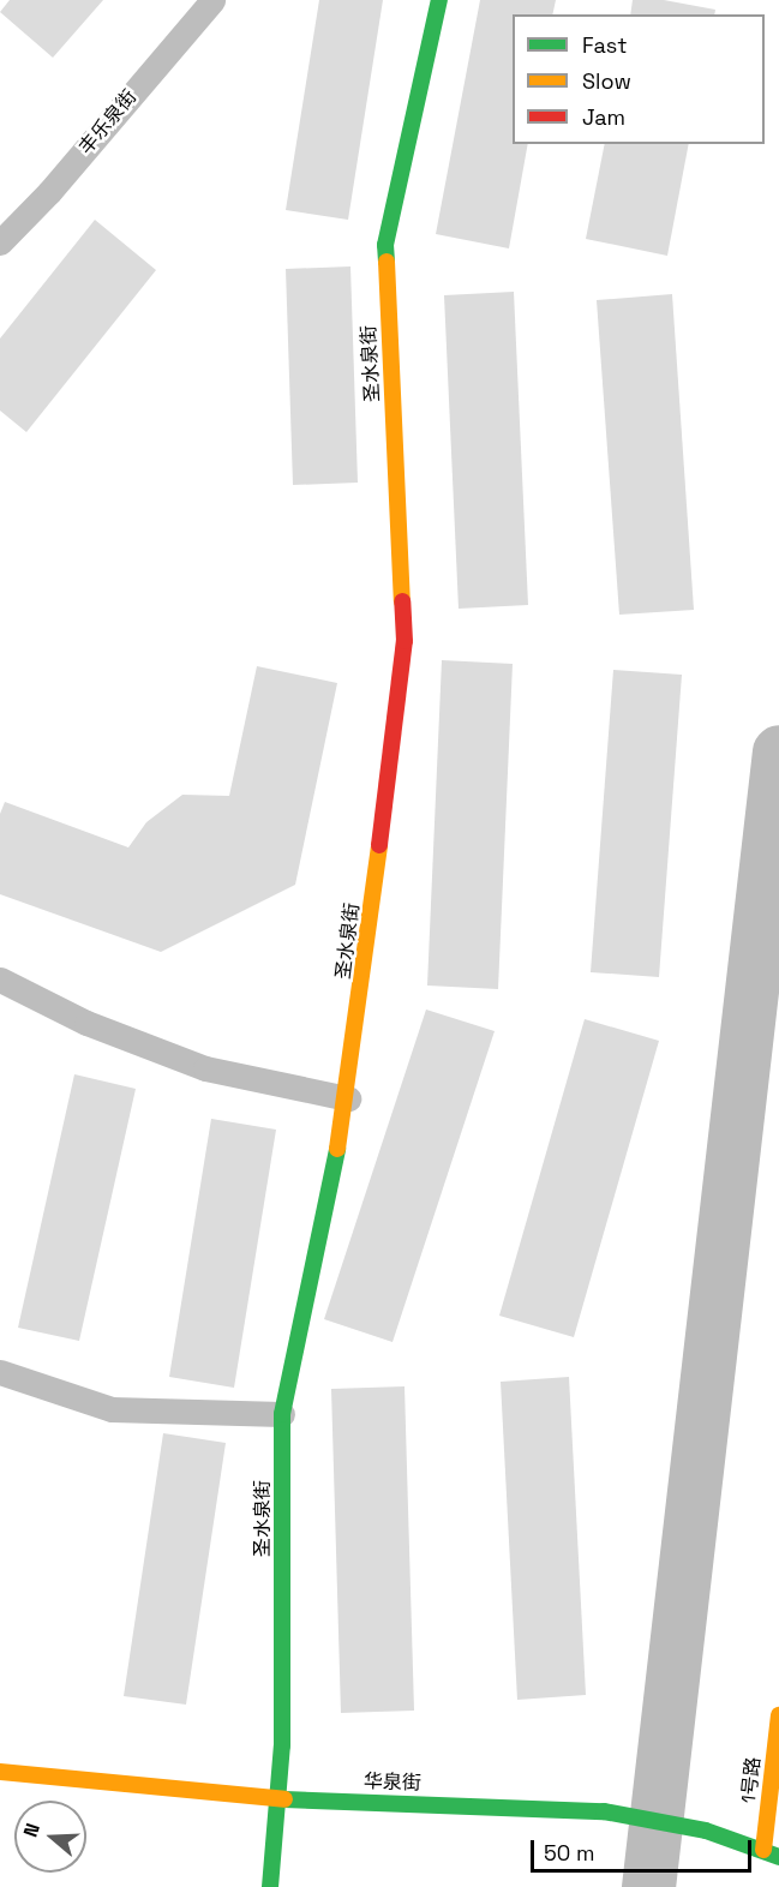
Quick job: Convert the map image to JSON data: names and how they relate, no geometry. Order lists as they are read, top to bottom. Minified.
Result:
{"streets":{"street":["丰乐泉街","圣水泉街","1号路","华泉街"]},"crossings":[["圣水泉街","华泉街"],["1号路","华泉街"]],"legend":["Fast","Slow","Jam"],"scale_bar":"50 m","north":"left"}
